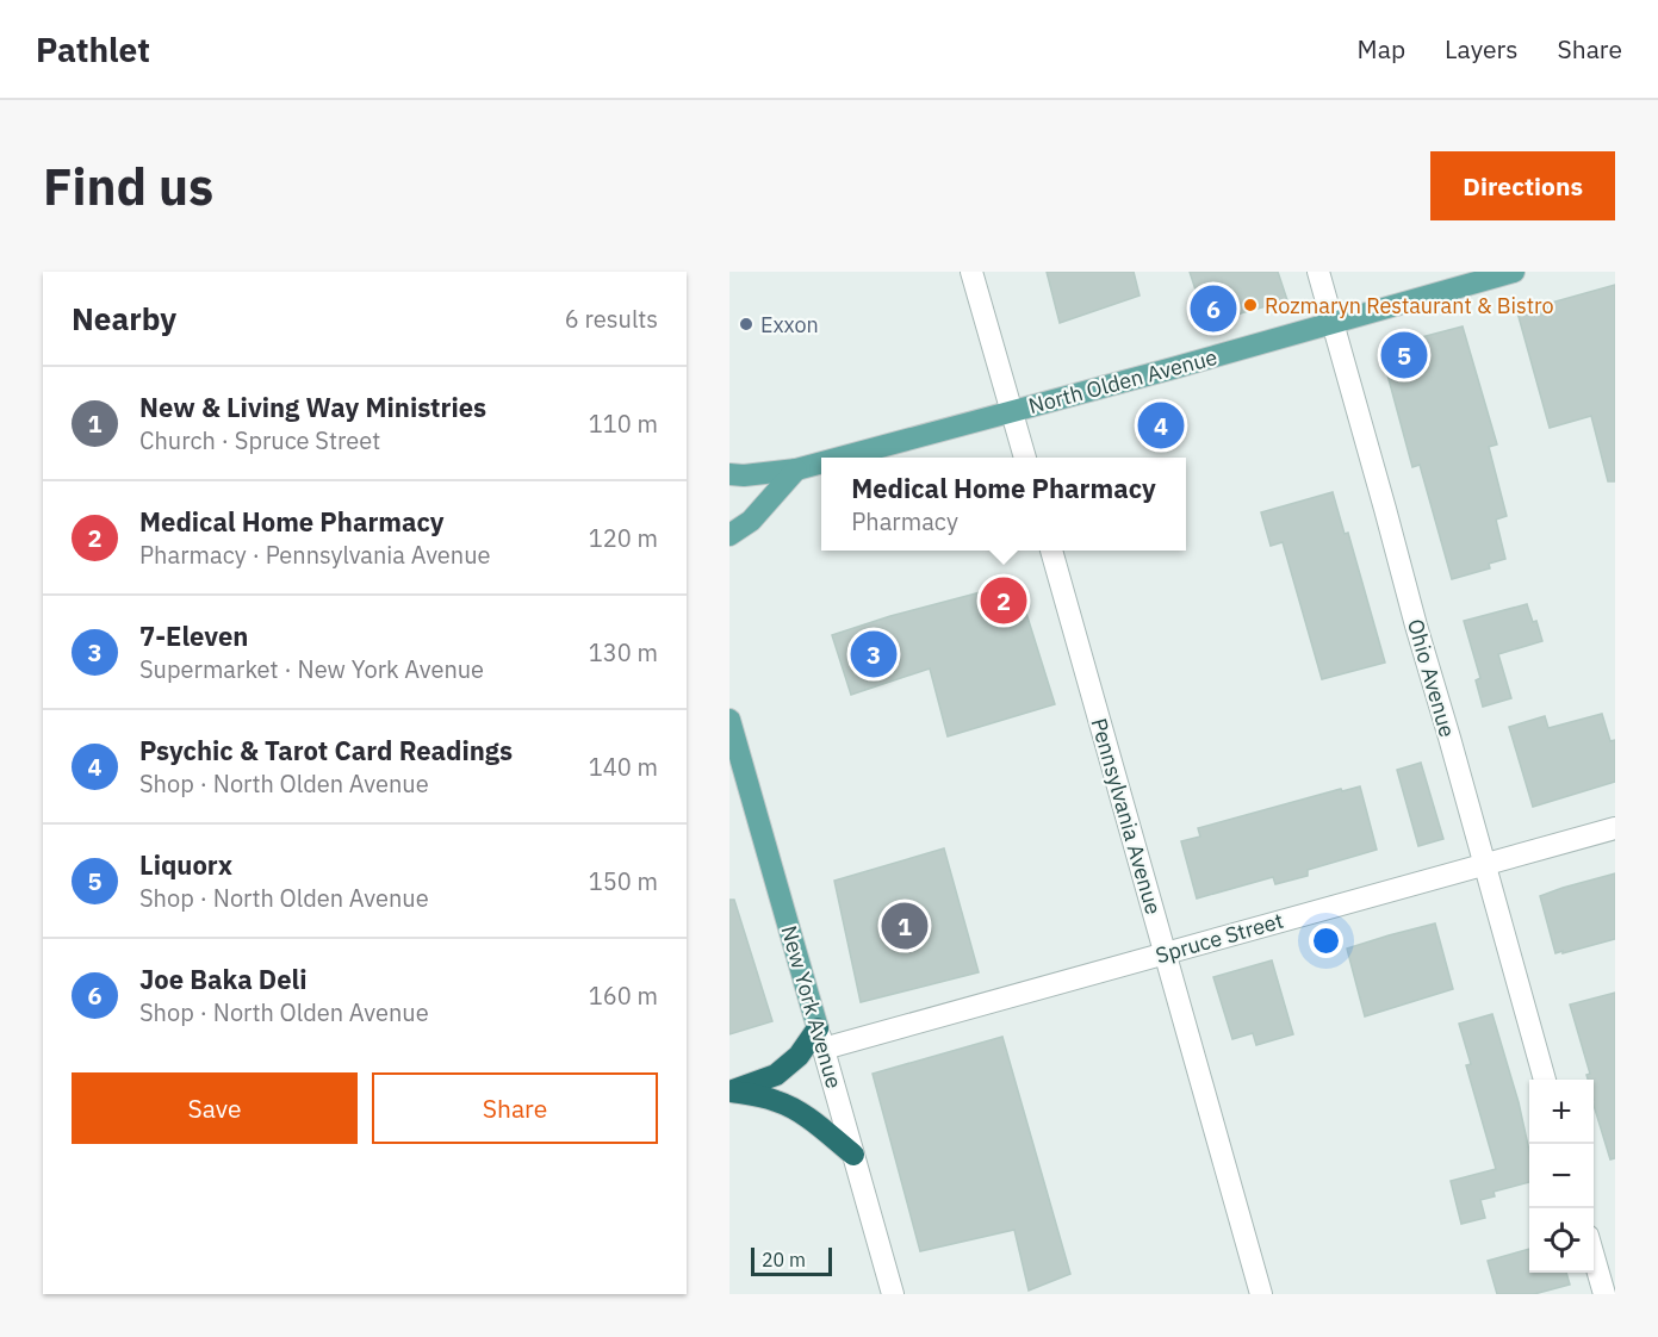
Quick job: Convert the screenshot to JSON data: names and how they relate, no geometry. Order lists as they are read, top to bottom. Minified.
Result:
{"streets":{"main road":["North Olden Avenue","New York Avenue"],"street":["Ohio Avenue","Pennsylvania Avenue","Spruce Street"]},"crossings":[["North Olden Avenue","Ohio Avenue"],["Ohio Avenue","Spruce Street"],["Pennsylvania Avenue","Spruce Street"],["Spruce Street","New York Avenue"]],"places":["Rozmaryn Restaurant & Bistro","Exxon"],"scale_bar":"20 m","page":{"header":"Pathlet","nav":["Map","Layers","Share"],"buttons":["Directions",["Save","Share"]],"title":"Find us","heading":["Nearby","6 results"],"pins":["6","5","4","2","3","1"],"list":[{"mark":"1","name":"New & Living Way Ministries","note":"Church · Spruce Street","value":"110 m"},{"mark":"2","name":"Medical Home Pharmacy","note":"Pharmacy · Pennsylvania Avenue","value":"120 m"},{"mark":"3","name":"7-Eleven","note":"Supermarket · New York Avenue","value":"130 m"},{"mark":"4","name":"Psychic & Tarot Card Readings","note":"Shop · North Olden Avenue","value":"140 m"},{"mark":"5","name":"Liquorx","note":"Shop · North Olden Avenue","value":"150 m"},{"mark":"6","name":"Joe Baka Deli","note":"Shop · North Olden Avenue","value":"160 m"}],"popup":["Medical Home Pharmacy","Pharmacy"],"map_buttons":["+","−"],"scale":"20 m"}}
